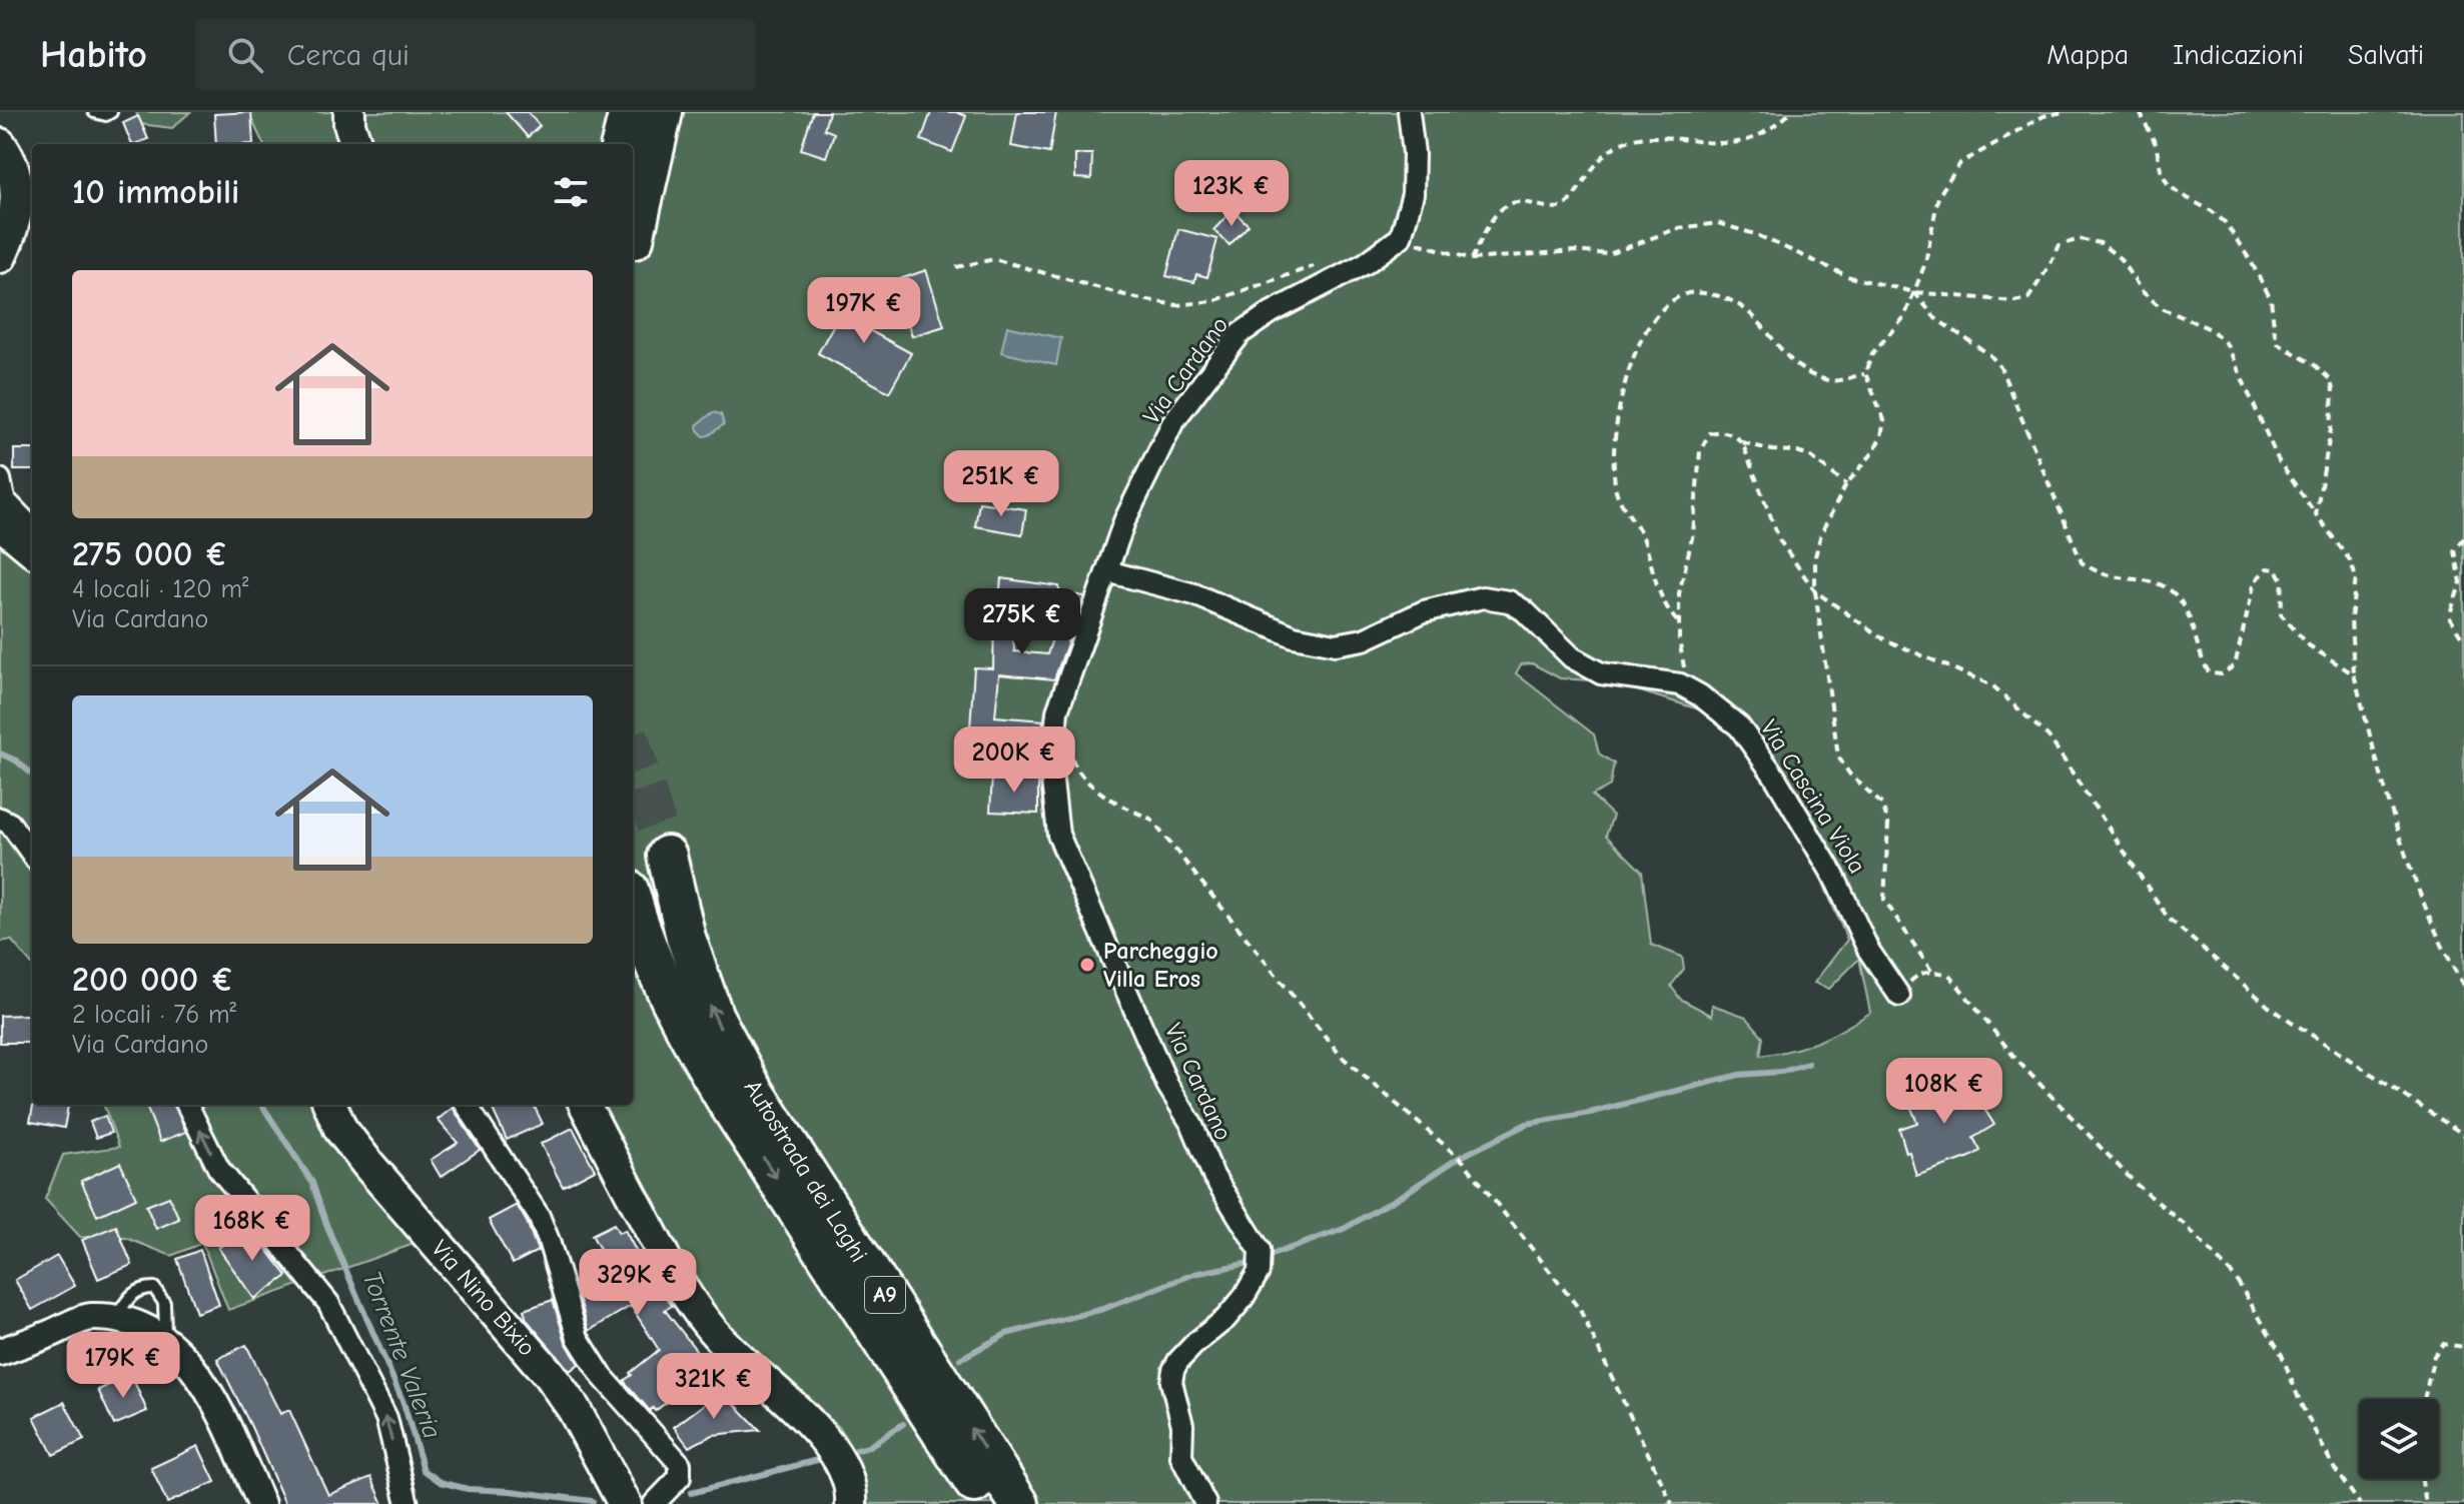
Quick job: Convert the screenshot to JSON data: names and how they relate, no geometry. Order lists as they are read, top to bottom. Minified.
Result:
{"streets":{"highway":["Autostrada dei Laghi","A9"],"main road":["Via Nino Bixio"],"street":["Via Cardano","Via Cascina Viola"]},"crossings":[["Via Cardano","Via Cascina Viola"]],"water":["Torrente Valeria"],"places":["Parcheggio Villa Eros"],"page":{"header":"Habito","search":"Cerca qui","nav":["Mappa","Indicazioni","Salvati"],"heading":"10 immobili","price":["123K €","197K €","251K €","275K €","200K €","108K €","168K €","329K €","179K €","321K €"],"list":[{"name":"275 000 €","note":"4 locali · 120 m² · Via Cardano"},{"name":"200 000 €","note":"2 locali · 76 m² · Via Cardano"}]}}
